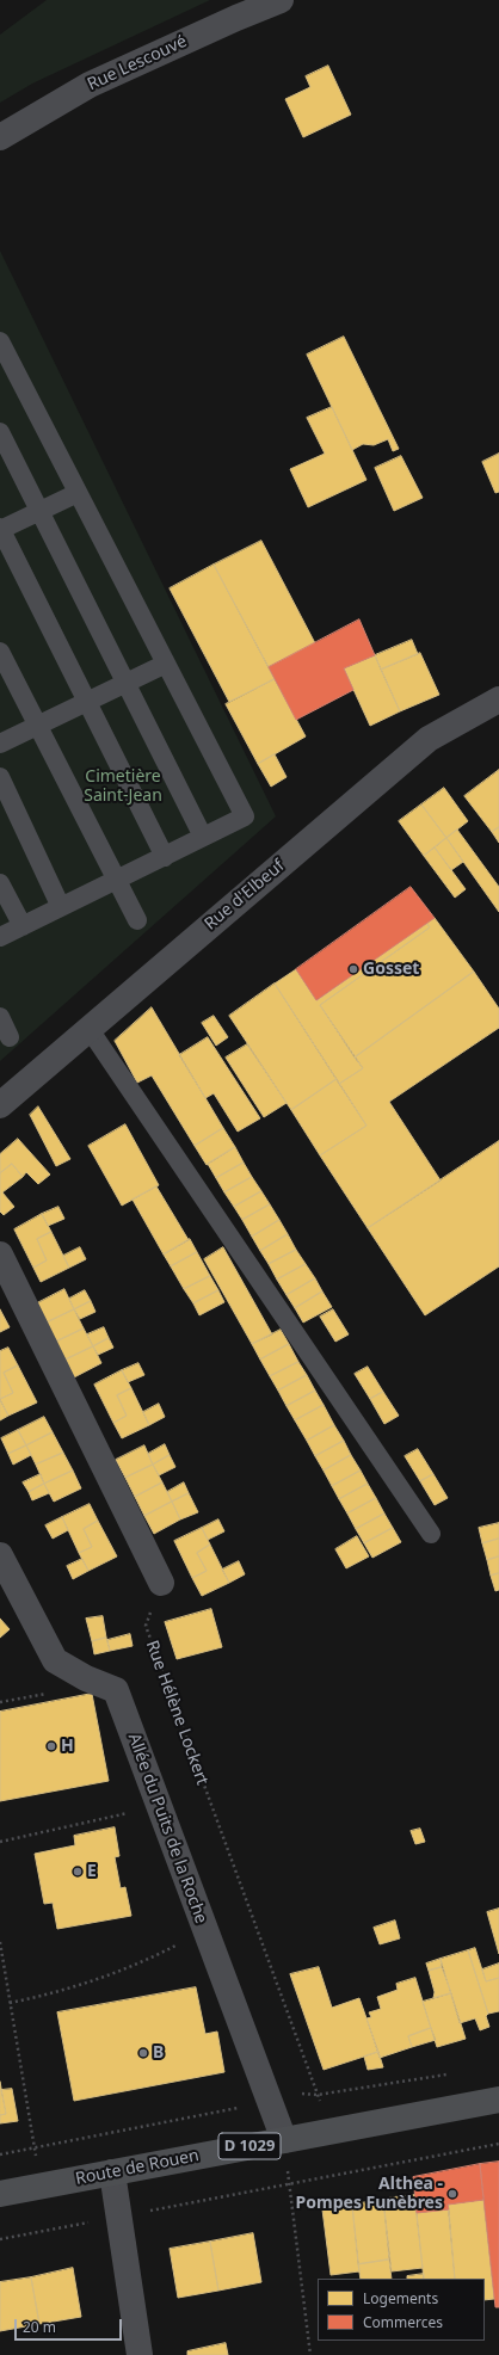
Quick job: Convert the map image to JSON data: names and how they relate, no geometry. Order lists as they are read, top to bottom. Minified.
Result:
{"streets":{"main road":["D 1029","Route de Rouen"],"street":["Rue Lescouvé","Rue d'Elbeuf","Allée du Puits de la Roche"],"path":["Rue Hélène Lockert"]},"crossings":[["Rue Hélène Lockert","Route de Rouen"],["Allée du Puits de la Roche","Route de Rouen"]],"parks":["Cimetière Saint-Jean"],"places":["Gosset","H","E","B","Althea - Pompes Funèbres"],"legend":["Logements","Commerces"],"scale_bar":"20 m"}
